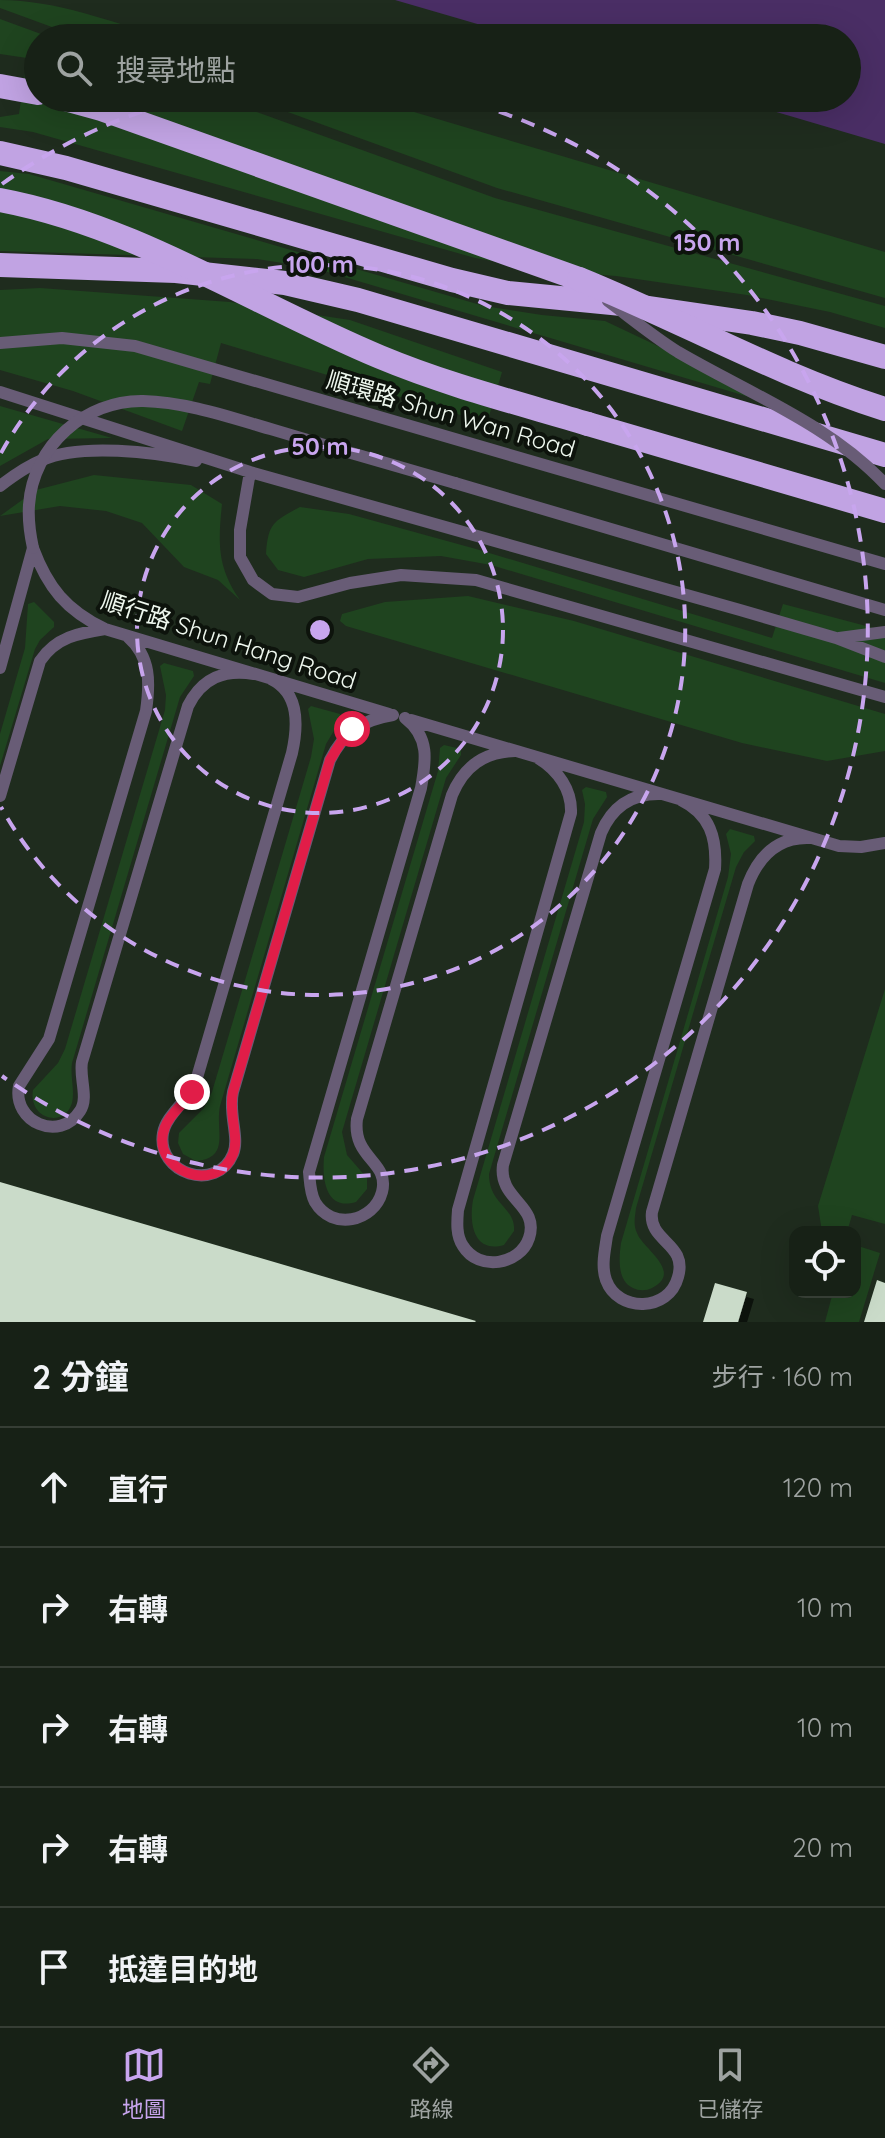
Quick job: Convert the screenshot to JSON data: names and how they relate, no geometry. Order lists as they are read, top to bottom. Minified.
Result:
{"streets":{"lane":["順環路 Shun Wan Road","順行路 Shun Hang Road"]},"page":{"search":"搜尋地點","heading":["2 分鐘","步行 · 160 m"],"list":[["直行","120 m"],["右轉","10 m"],["右轉","10 m"],["右轉","20 m"],"抵達目的地"],"nav":["地圖","路線","已儲存"]},"rings":["150 m","100 m","50 m"]}
